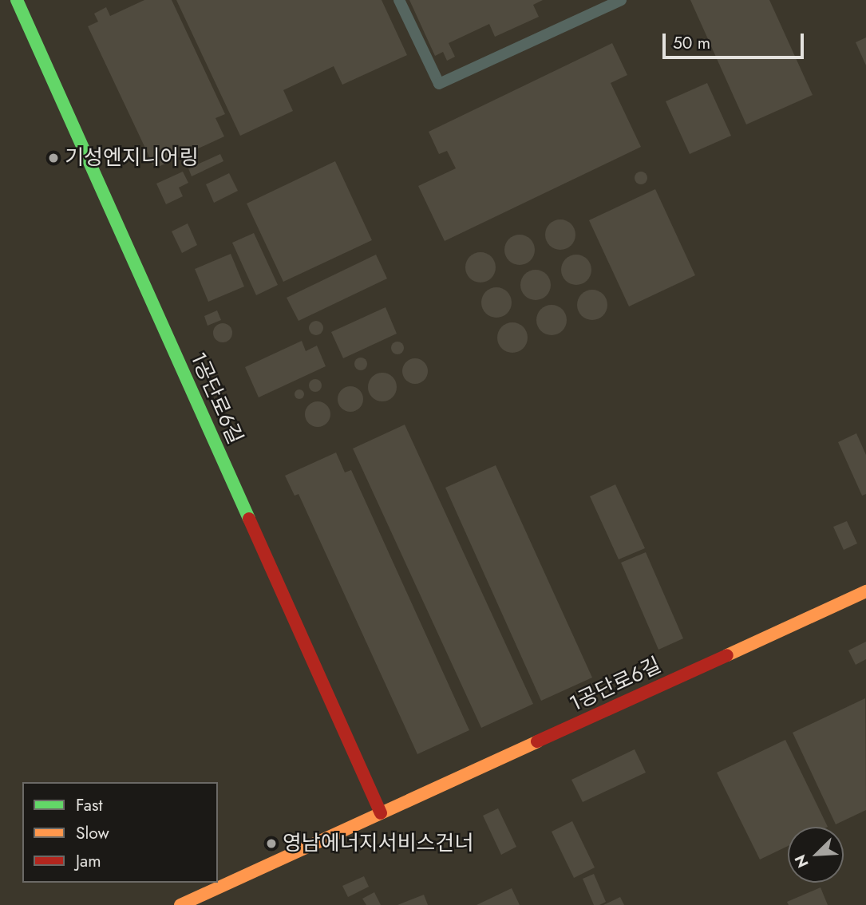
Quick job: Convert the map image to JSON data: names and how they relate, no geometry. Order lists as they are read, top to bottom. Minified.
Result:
{"streets":{"street":["1공단로6길"]},"places":["기성엔지니어링","영남에너지서비스건너"],"legend":["Fast","Slow","Jam"],"scale_bar":"50 m","north":"bottom left"}
